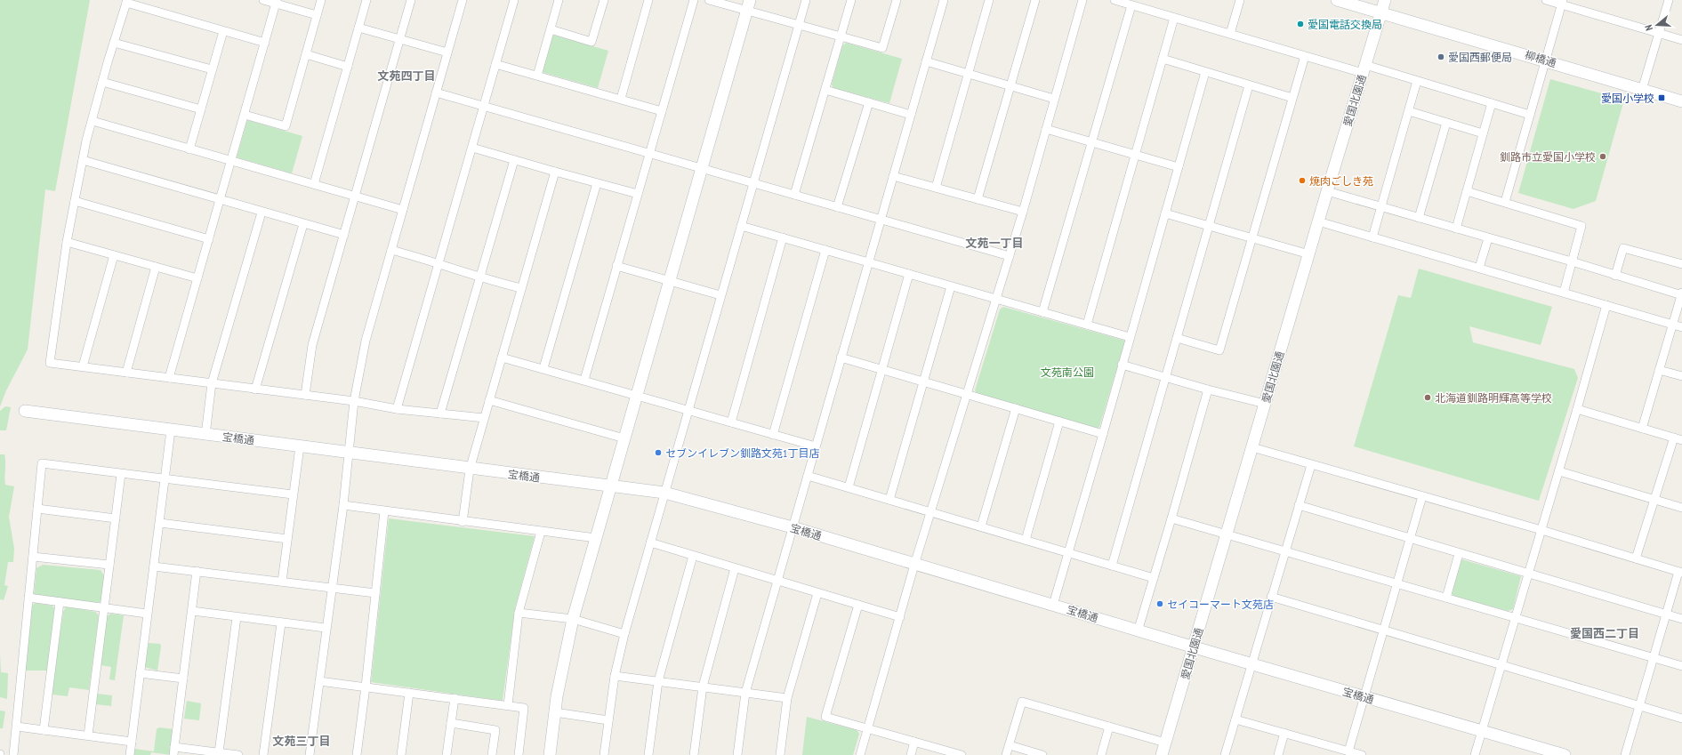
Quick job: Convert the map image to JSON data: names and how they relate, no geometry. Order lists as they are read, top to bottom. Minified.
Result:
{"streets":{"street":["柳橋通","愛国北園通","宝橋通"]},"crossings":[["柳橋通","愛国北園通"],["愛国北園通","宝橋通"]],"districts":["文苑四丁目","文苑一丁目","愛国西二丁目","文苑三丁目"],"parks":["文苑南公園"],"places":{"other":["愛国電話交換局","愛国西郵便局","釧路市立愛国小学校","焼肉ごしき苑","北海道釧路明輝高等学校","セブンイレブン釧路文苑1丁目店","セイコーマート文苑店"],"transit":["愛国小学校"]},"north":"left"}
